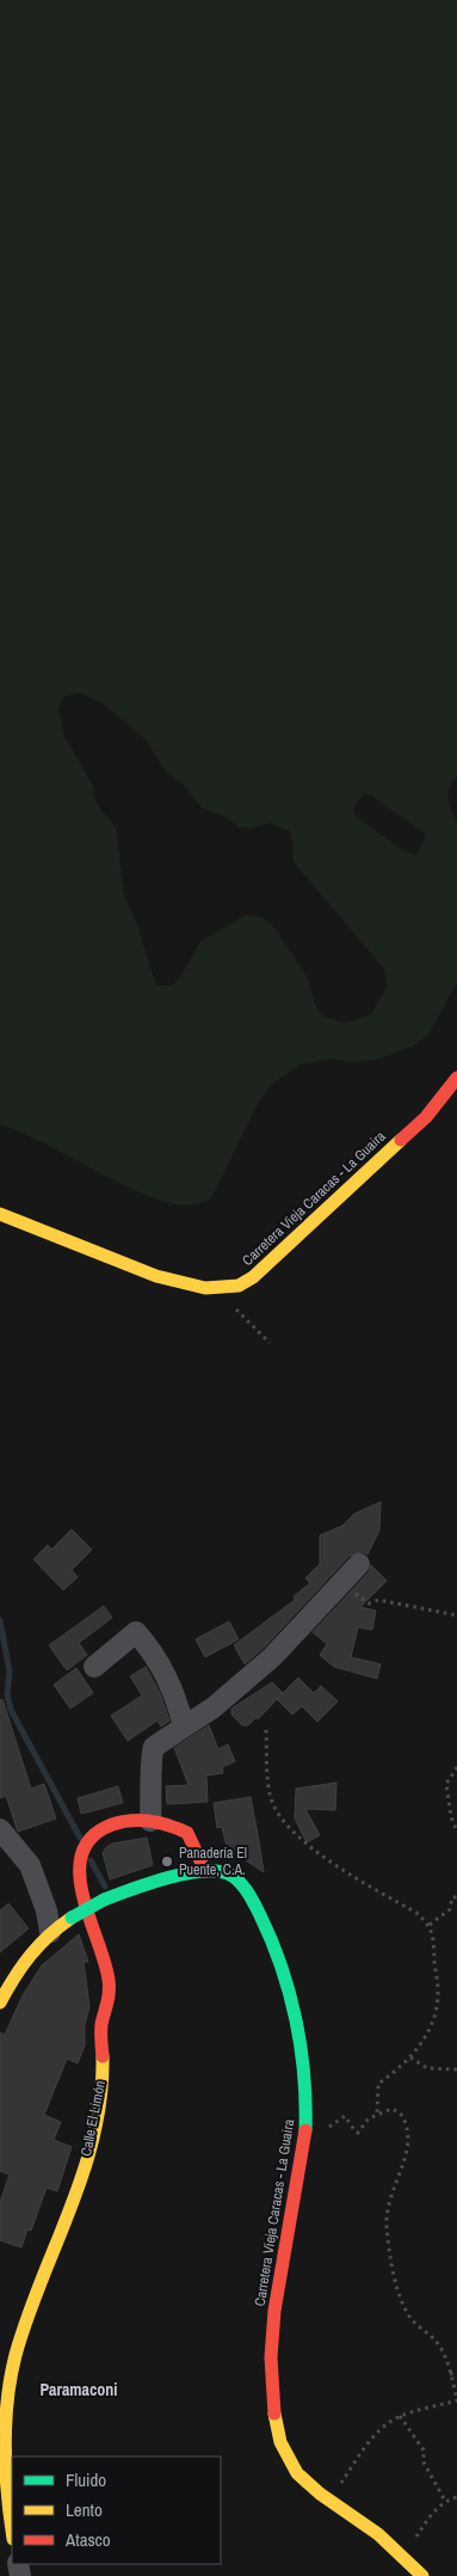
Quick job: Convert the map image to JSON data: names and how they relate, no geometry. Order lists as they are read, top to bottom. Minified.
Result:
{"streets":{"street":["Carretera Vieja Caracas - La Guaira","Calle El Limón"]},"crossings":[["Carretera Vieja Caracas - La Guaira","Calle El Limón"]],"districts":["Paramaconi"],"places":["Panadería El Puente, C.A."],"legend":["Fluido","Lento","Atasco"]}
